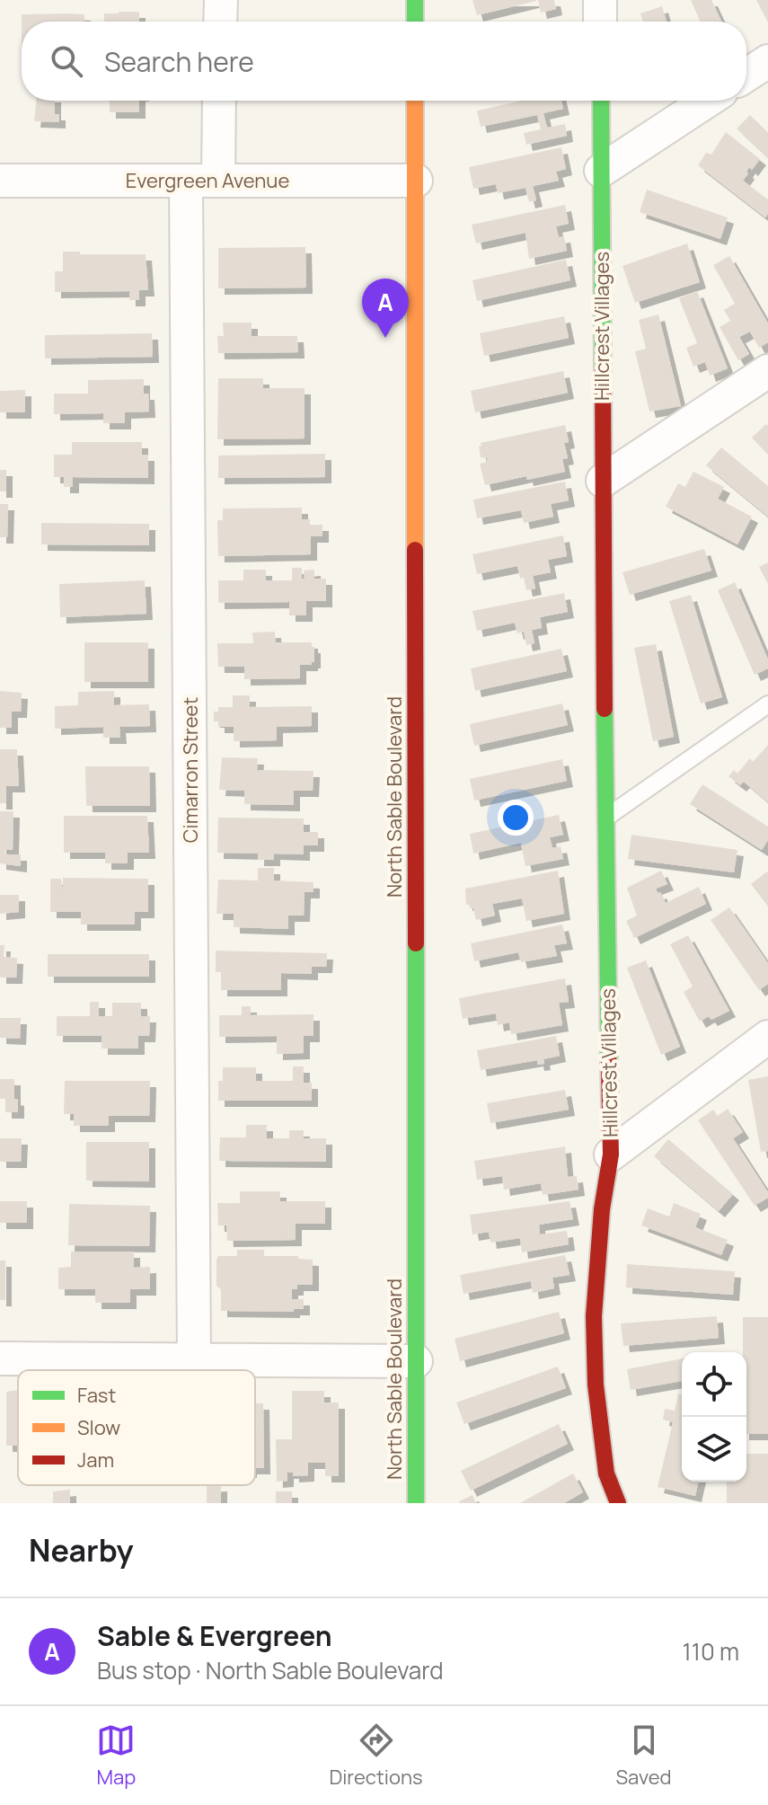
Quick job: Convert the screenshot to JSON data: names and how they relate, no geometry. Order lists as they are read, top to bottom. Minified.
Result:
{"streets":{"street":["Evergreen Avenue","Hillcrest Villages","Cimarron Street","North Sable Boulevard"]},"crossings":[["Evergreen Avenue","Cimarron Street"],["Evergreen Avenue","North Sable Boulevard"]],"legend":["Fast","Slow","Jam"],"page":{"search":"Search here","pins":"A","heading":"Nearby","list":[{"mark":"A","name":"Sable & Evergreen","note":"Bus stop · North Sable Boulevard","value":"110 m"}],"nav":["Map","Directions","Saved"]}}
